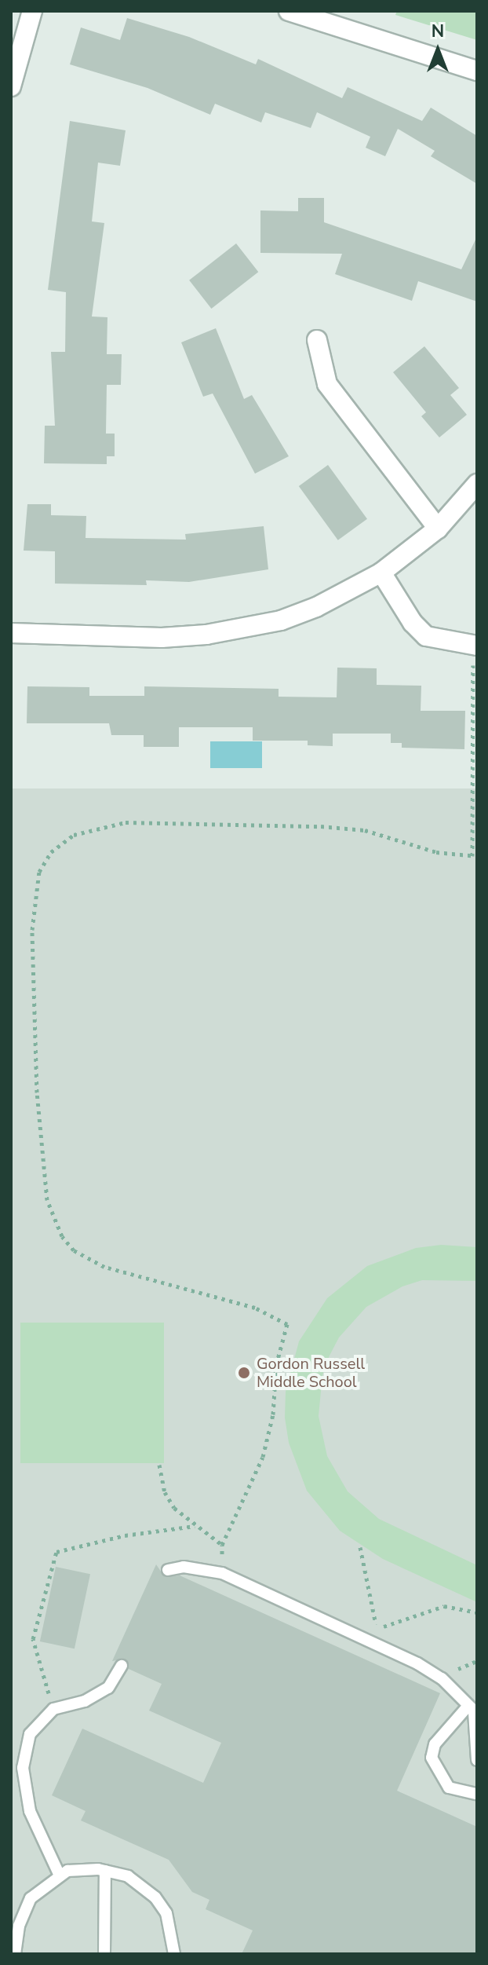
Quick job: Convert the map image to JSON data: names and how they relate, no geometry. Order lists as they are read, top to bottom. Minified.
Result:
{"places":["Gordon Russell Middle School"],"north":"top"}
